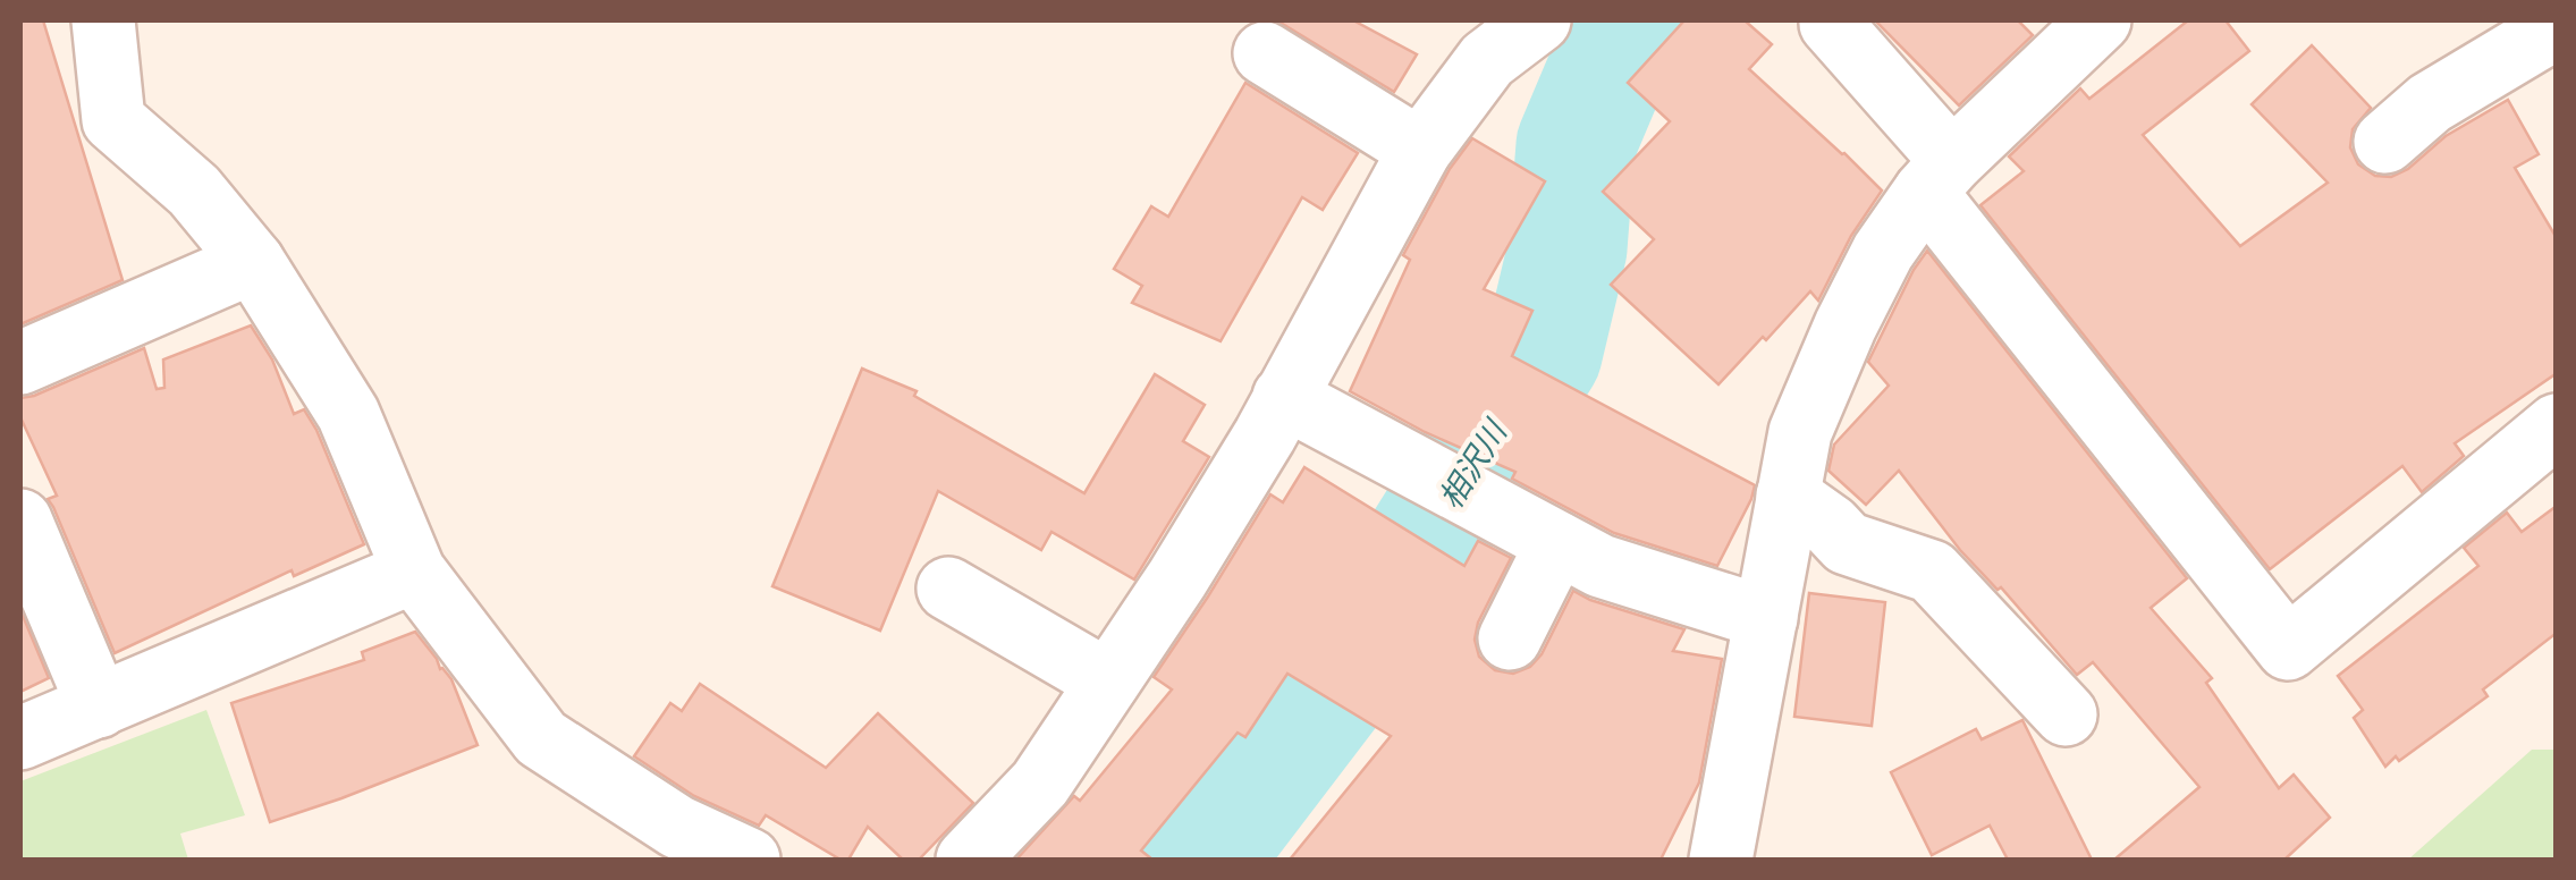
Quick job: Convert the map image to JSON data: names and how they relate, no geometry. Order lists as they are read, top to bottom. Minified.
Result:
{"water":["相沢川"]}
